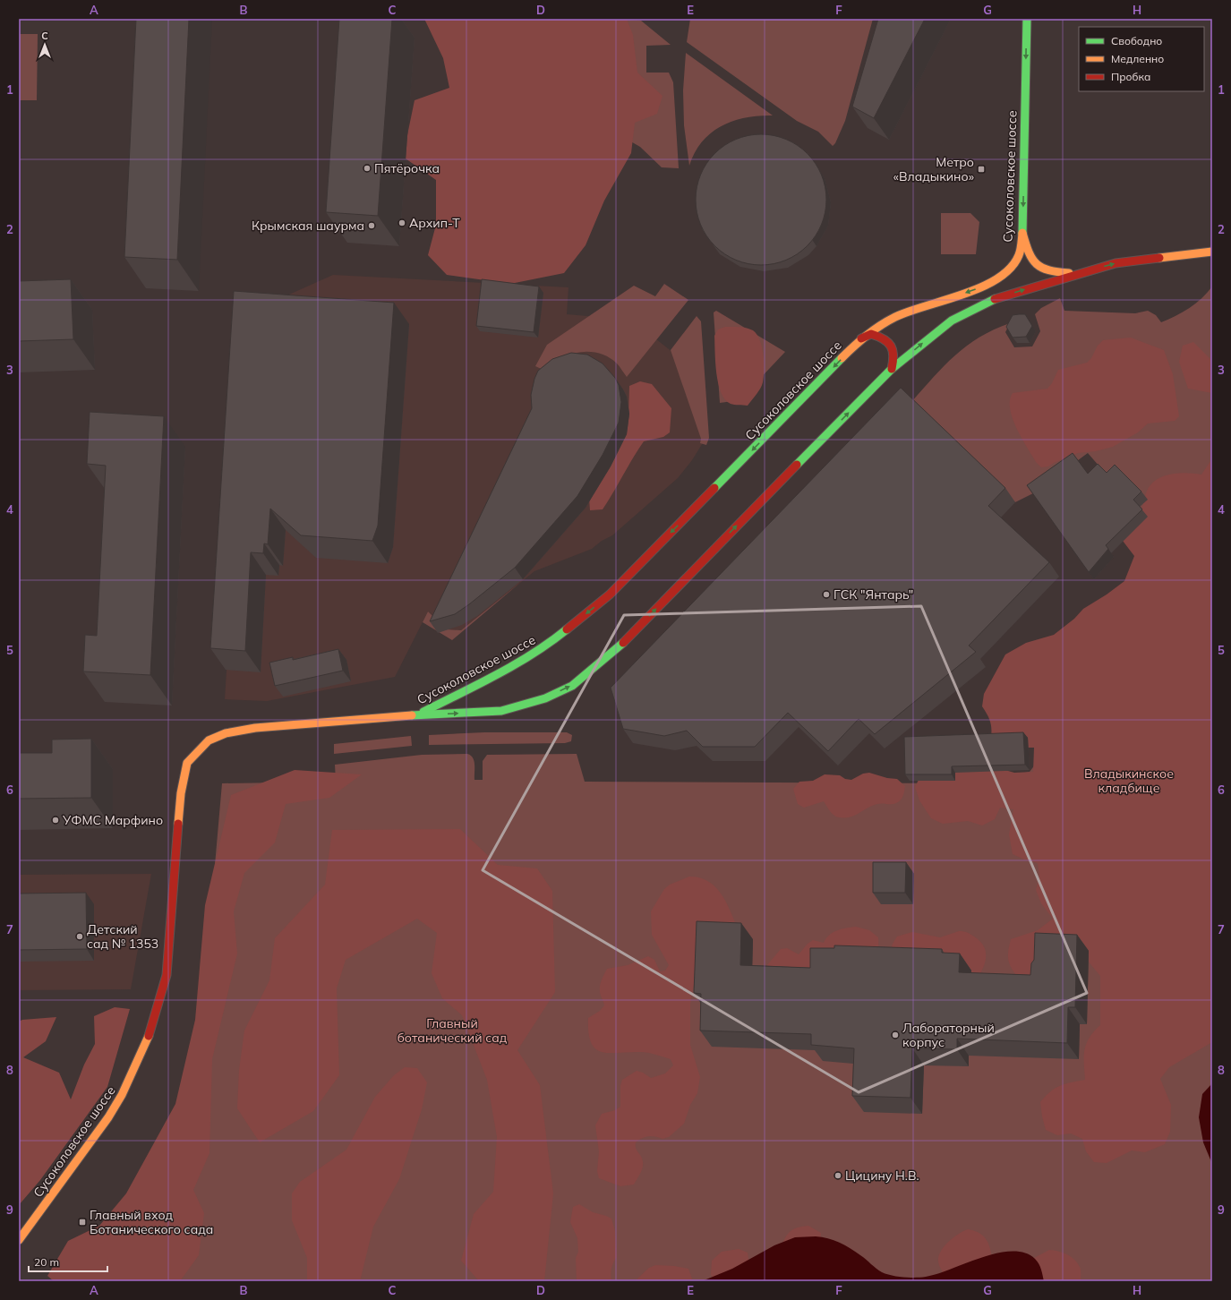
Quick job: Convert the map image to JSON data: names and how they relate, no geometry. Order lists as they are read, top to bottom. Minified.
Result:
{"streets":{"street":["Сусоколовское шоссе"]},"parks":["Владыкинское кладбище","Главный ботанический сад"],"places":{"other":["Пятёрочка","Архип-Т","Крымская шаурма","ГСК \"Янтарь\"","УФМС Марфино","Детский сад № 1353","Лабораторный корпус","Цицину Н.В."],"transit":["Метро «Владыкино»","Главный вход Ботанического сада"]},"legend":["Свободно","Медленно","Пробка"],"scale_bar":"20 m","north":"top","grid":{"columns":["A","B","C","D","E","F","G","H"],"rows":["1","2","3","4","5","6","7","8","9"]}}
